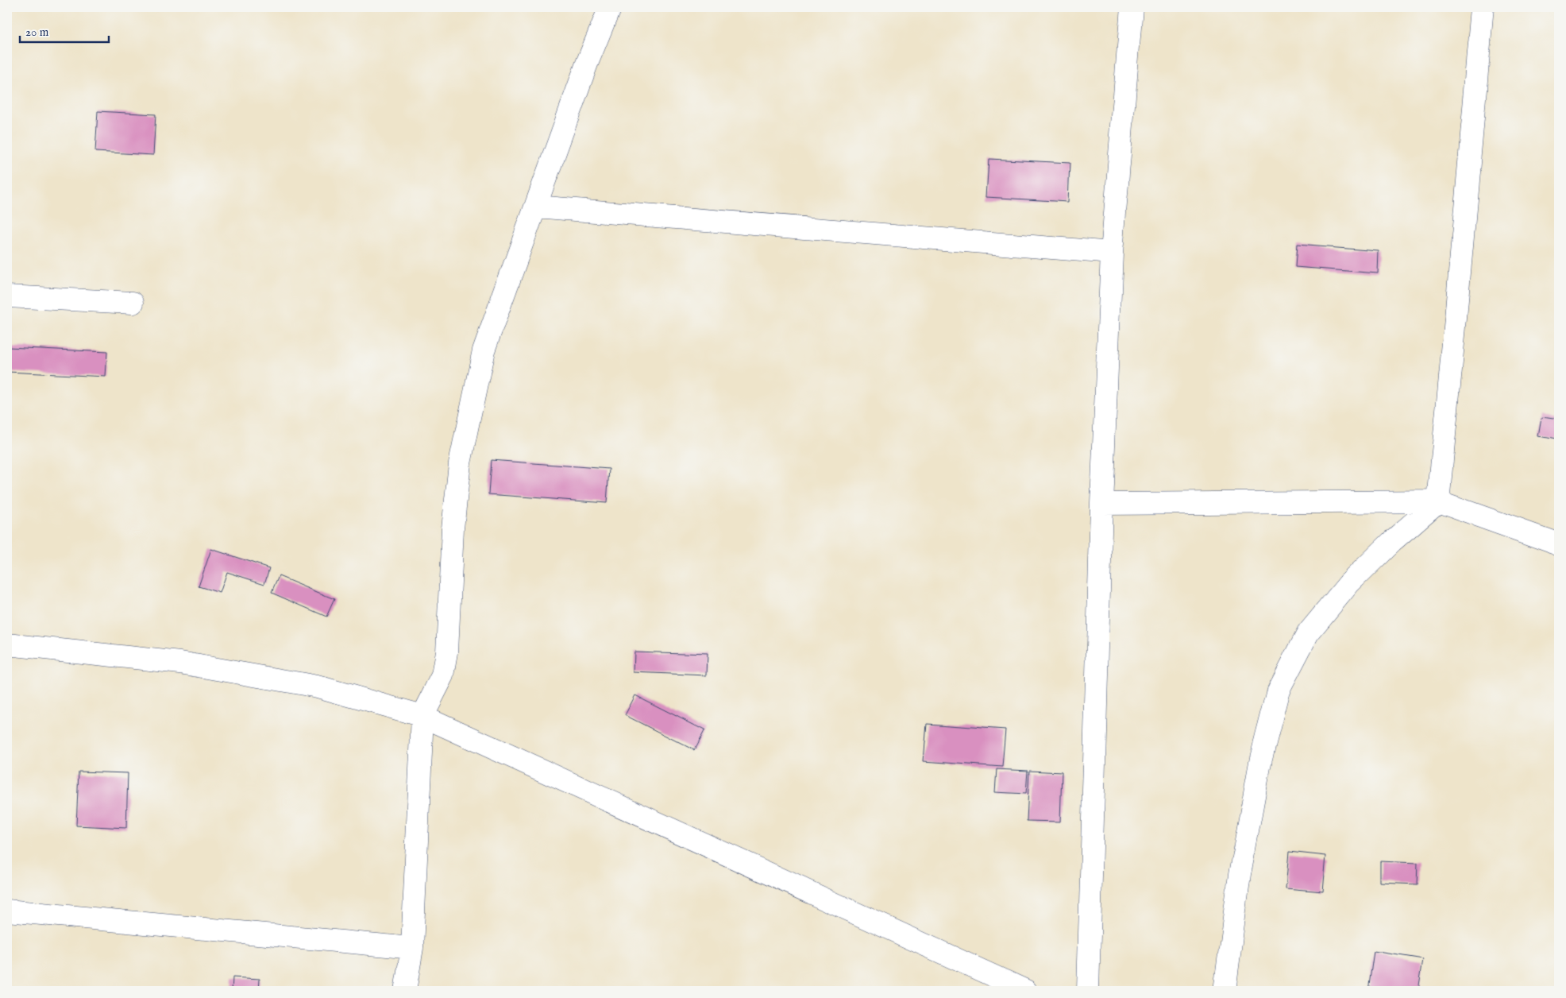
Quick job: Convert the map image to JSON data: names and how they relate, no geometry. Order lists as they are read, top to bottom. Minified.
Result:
{"scale_bar":"20 m"}
